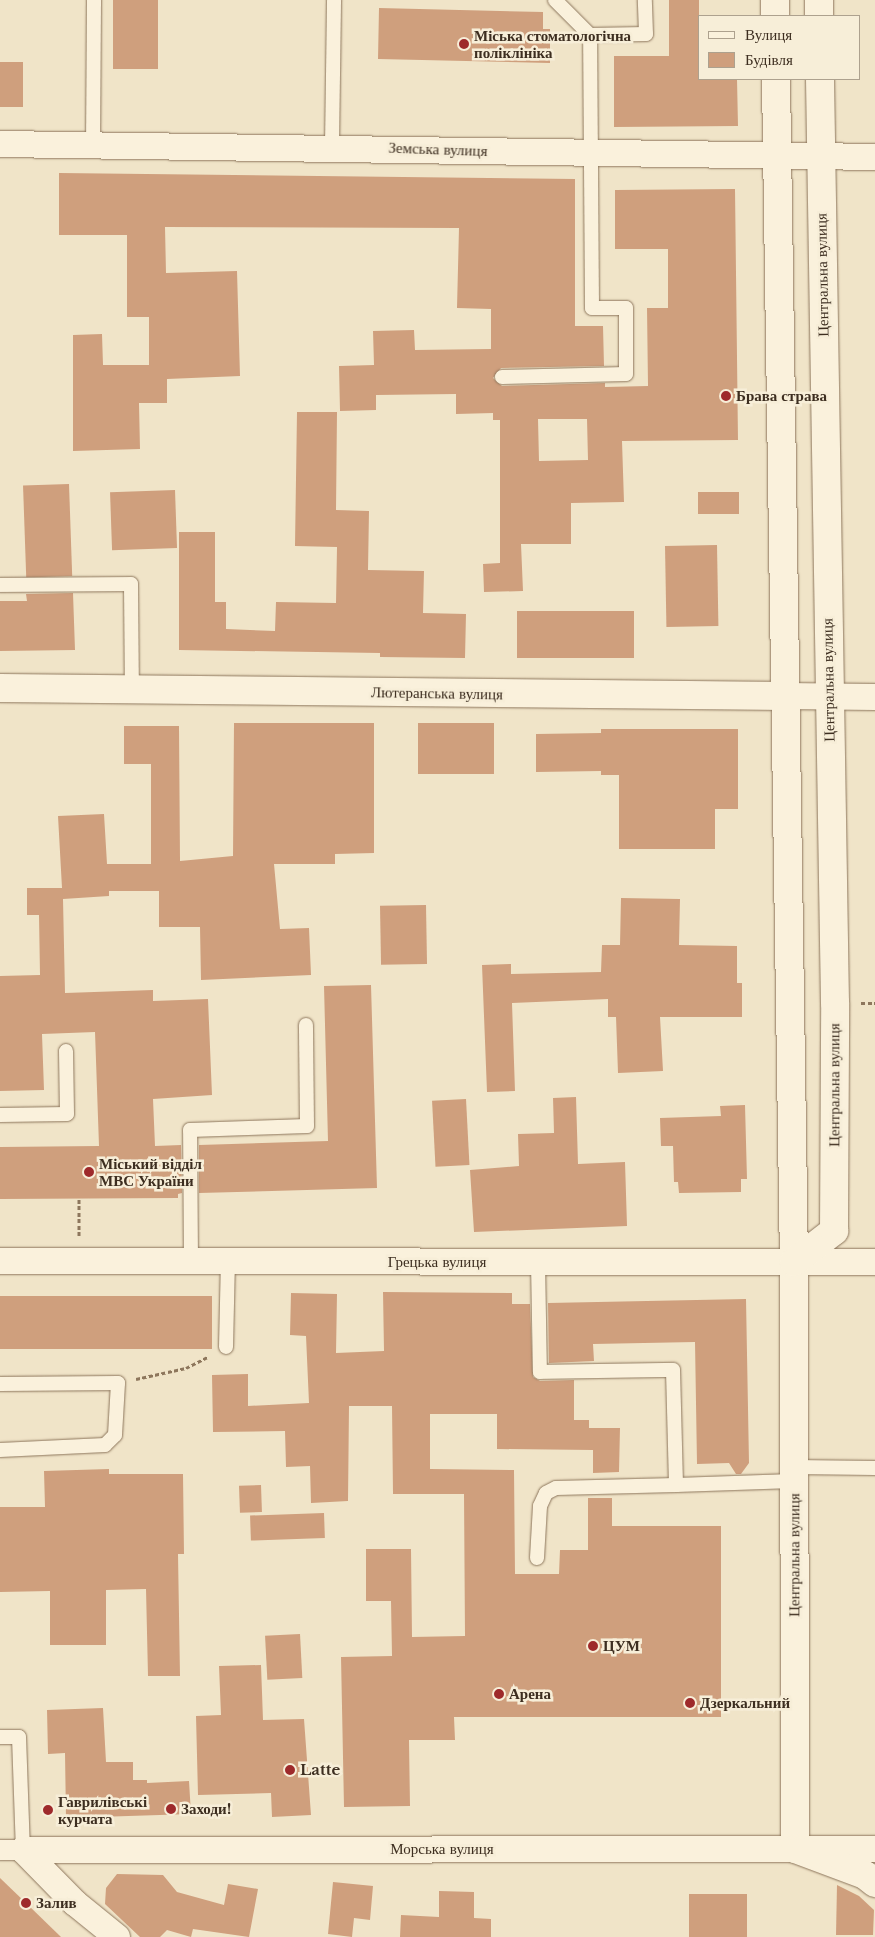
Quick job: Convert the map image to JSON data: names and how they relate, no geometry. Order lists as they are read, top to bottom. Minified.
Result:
{"streets":{"main road":["Центральна вулиця","Лютеранська вулиця"],"street":["Земська вулиця","Грецька вулиця","Морська вулиця"]},"crossings":[["Земська вулиця","Центральна вулиця"],["Центральна вулиця","Лютеранська вулиця"],["Центральна вулиця","Грецька вулиця"],["Центральна вулиця","Морська вулиця"]],"places":["Міська стоматологічна поліклініка","Брава страва","Міський відділ МВС України","ЦУМ","Арена","Дзеркальний","Latte","Заходи!","Гаврилівські курчата","Залив"],"legend":["Вулиця","Будівля"]}
